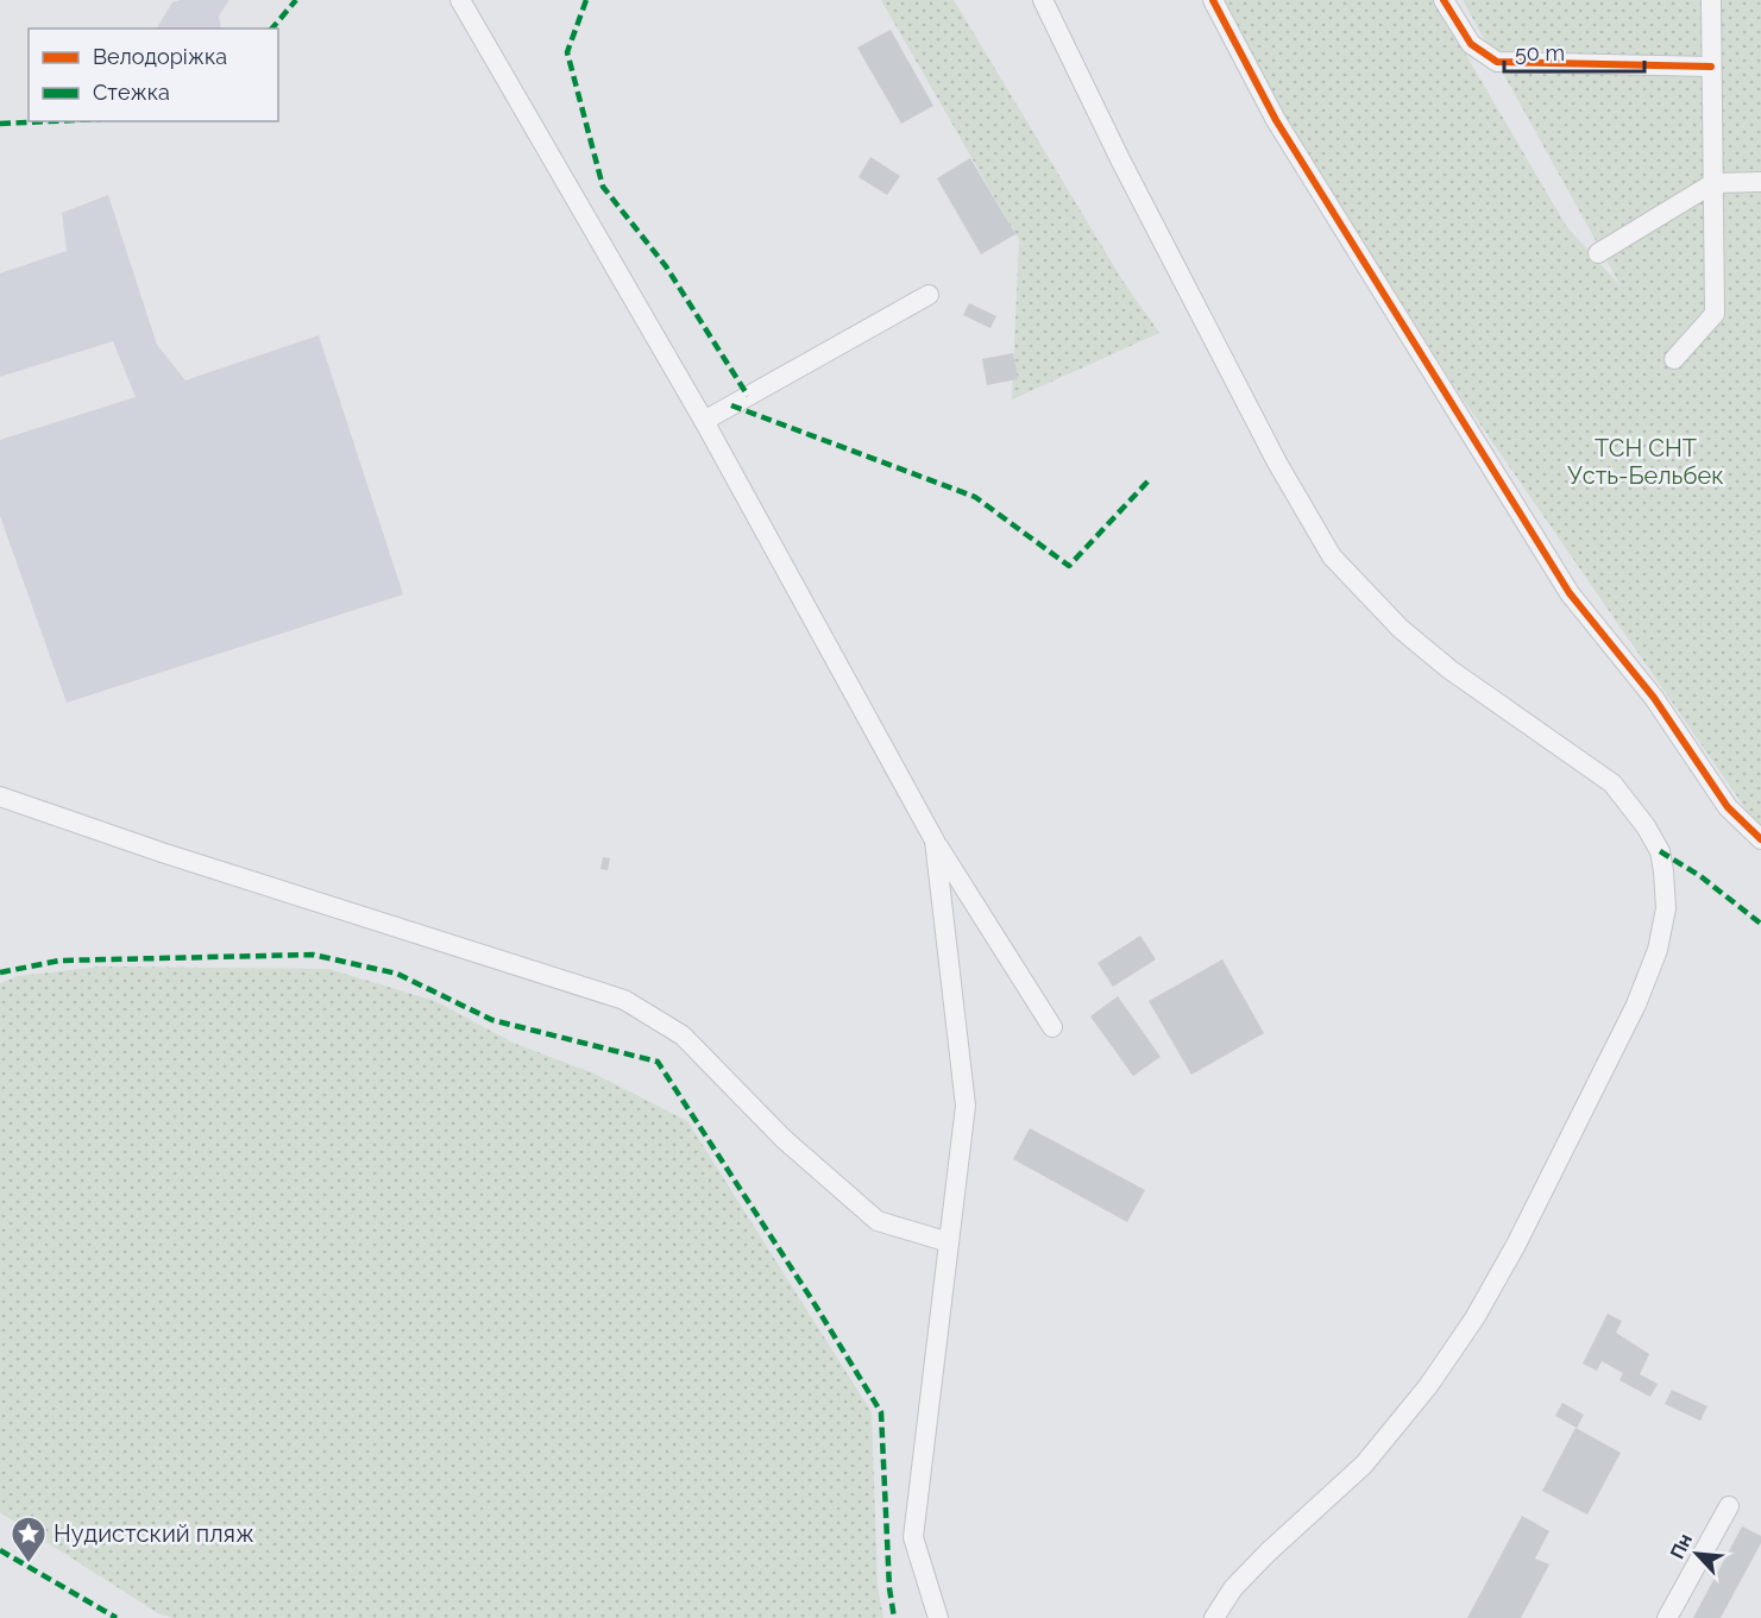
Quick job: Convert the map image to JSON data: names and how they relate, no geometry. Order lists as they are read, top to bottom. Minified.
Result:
{"parks":["ТСН СНТ Усть-Бельбек"],"places":{"place":["Нудистский пляж"]},"legend":["Велодоріжка","Стежка"],"scale_bar":"50 m","north":"top left"}
